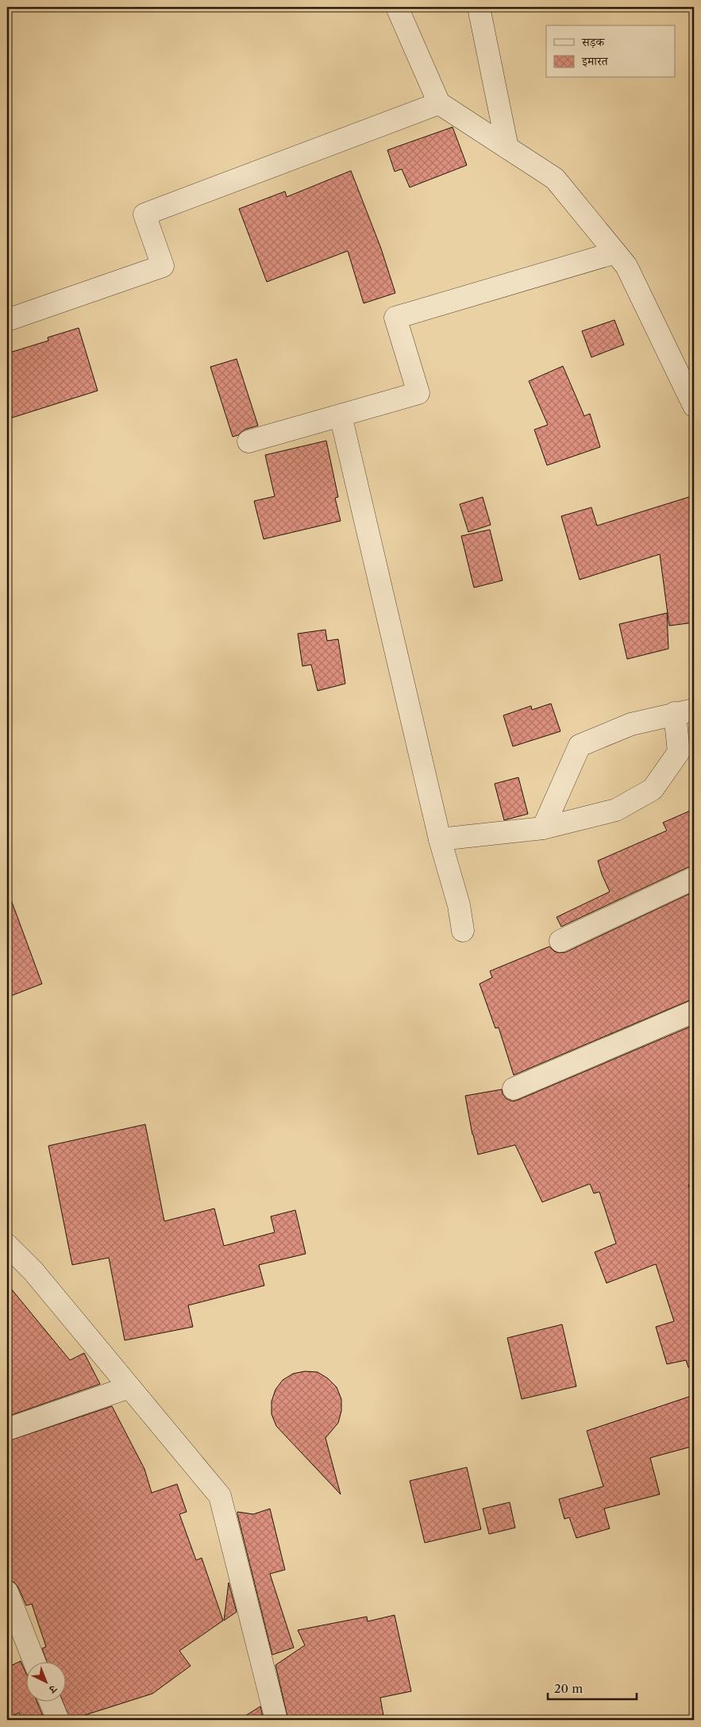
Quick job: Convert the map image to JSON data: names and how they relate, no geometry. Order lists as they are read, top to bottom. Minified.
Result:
{"legend":["सड़क","इमारत"],"scale_bar":"20 m","north":"bottom right"}
